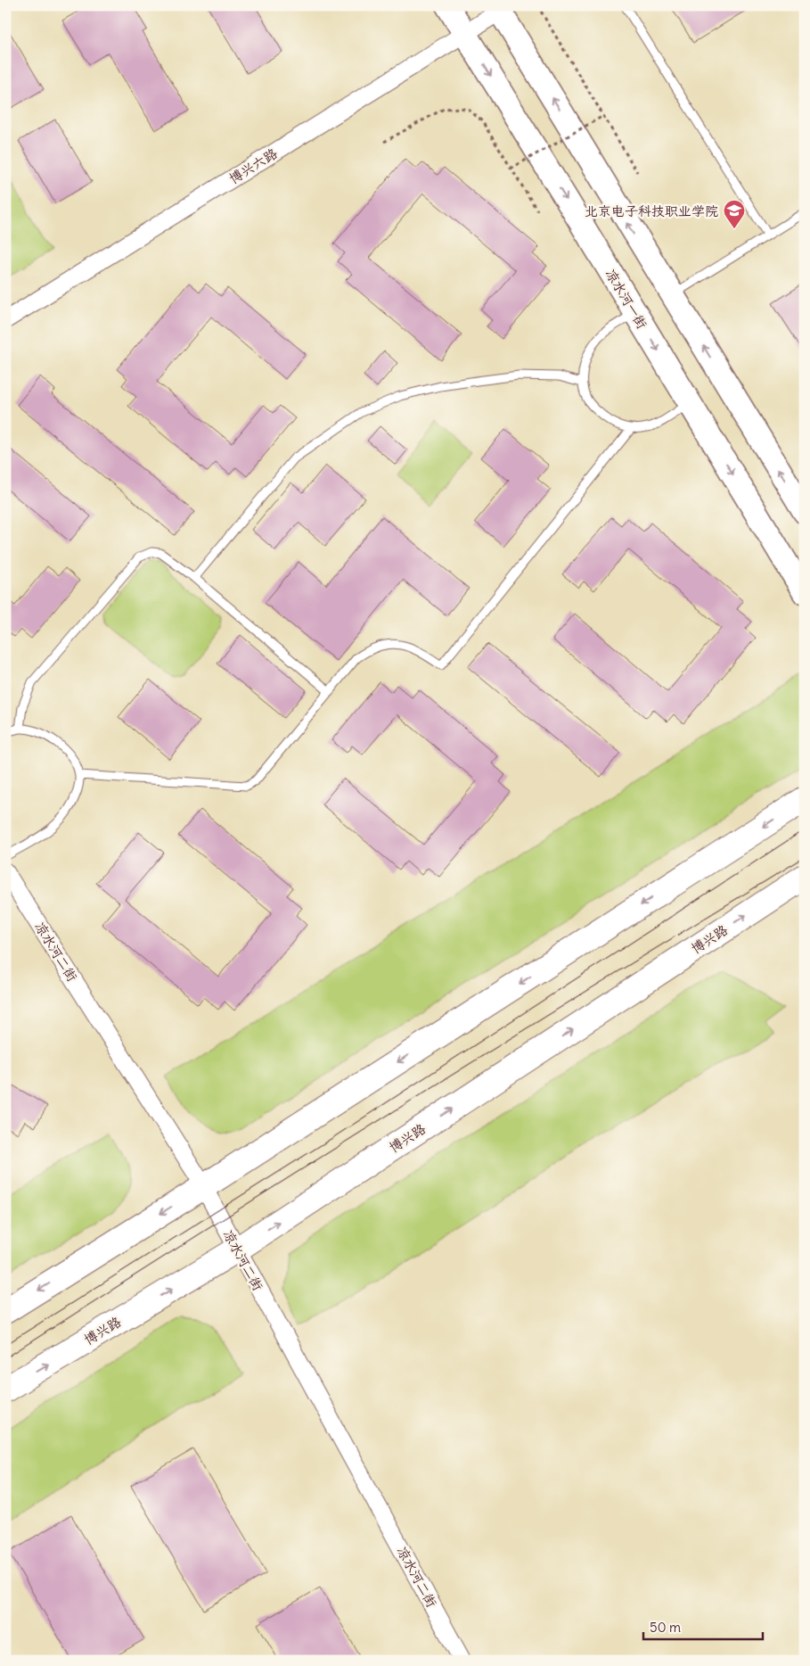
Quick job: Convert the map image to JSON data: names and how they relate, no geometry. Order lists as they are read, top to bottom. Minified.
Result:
{"streets":{"main road":["凉水河一街","博兴路"],"street":["博兴六路","凉水河二街"]},"crossings":[["博兴六路","凉水河一街"],["博兴路","凉水河二街"]],"places":{"school or university":["北京电子科技职业学院"]},"scale_bar":"50 m"}
